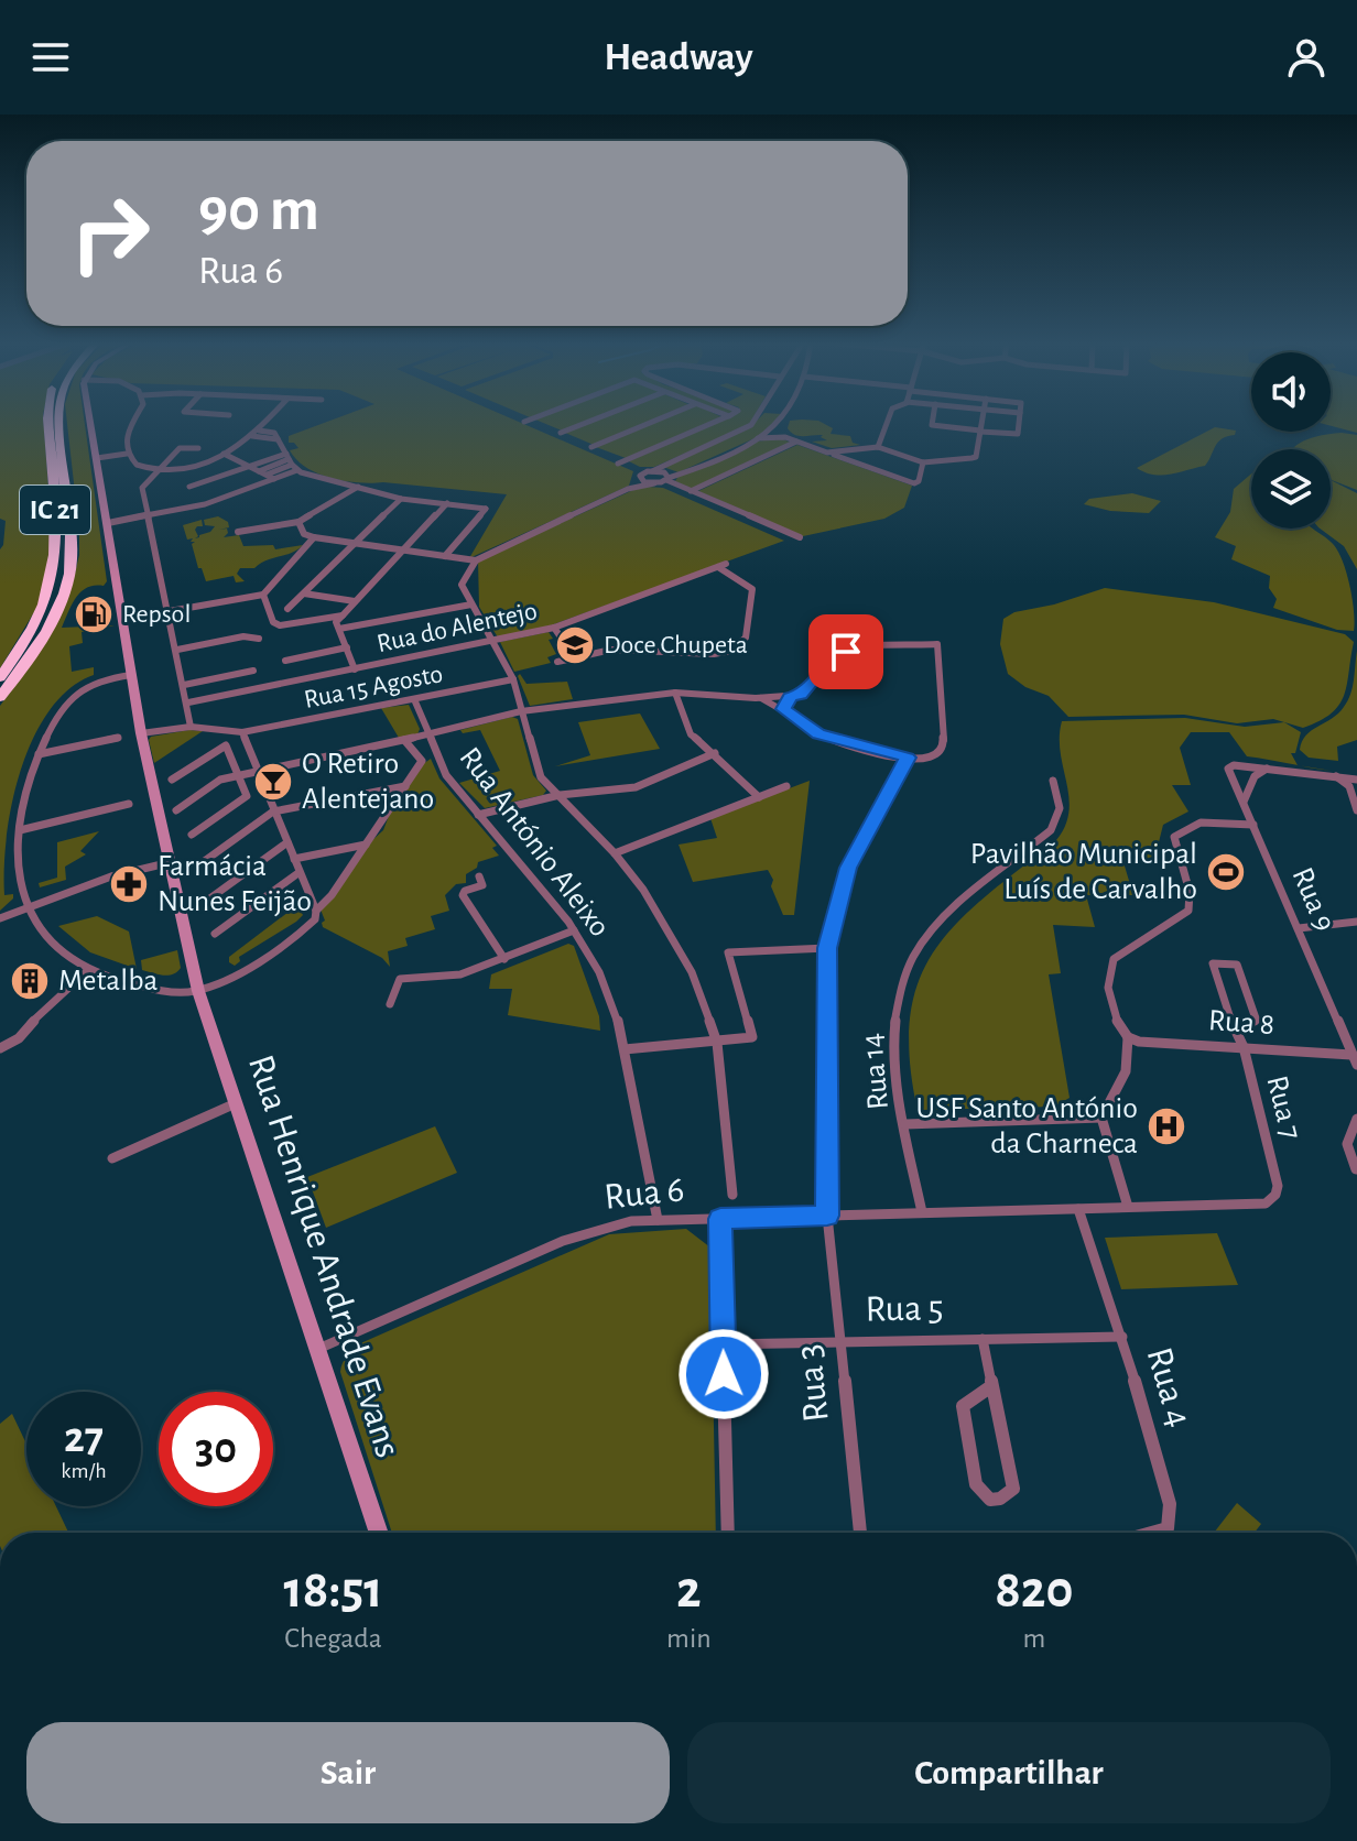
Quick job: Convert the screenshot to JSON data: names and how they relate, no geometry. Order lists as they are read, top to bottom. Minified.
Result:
{"streets":{"highway":["IC 21"],"main road":["Rua Henrique Andrade Evans"],"street":["Rua do Alentejo","Rua 15 Agosto","Rua António Aleixo","Rua 9","Rua 8","Rua 14","Rua 7","Rua 6","Rua 5","Rua 3","Rua 4"]},"crossings":[["Rua 15 Agosto","Rua António Aleixo"],["Rua 15 Agosto","Rua Henrique Andrade Evans"],["Rua António Aleixo","Rua 6"],["Rua 9","Rua 8"],["Rua 8","Rua 7"],["Rua 14","Rua 6"],["Rua 7","Rua 6"],["Rua 6","Rua Henrique Andrade Evans"],["Rua 6","Rua 3"],["Rua 6","Rua 4"],["Rua 5","Rua 3"],["Rua 5","Rua 4"]],"places":{"fuel station":["Repsol"],"school or university":["Doce Chupeta"],"bar":["O Retiro Alentejano"],"sports":["Pavilhão Municipal Luís de Carvalho"],"pharmacy":["Farmácia Nunes Feijão"],"building":["Metalba"],"hospital":["USF Santo António da Charneca"]},"page":{"header":"Headway","turn":["90 m","Rua 6"],"speed":"27 km/h","limit":"30","eta":["18:51","Chegada","2","min","820","m"],"buttons":["Sair","Compartilhar"]}}
